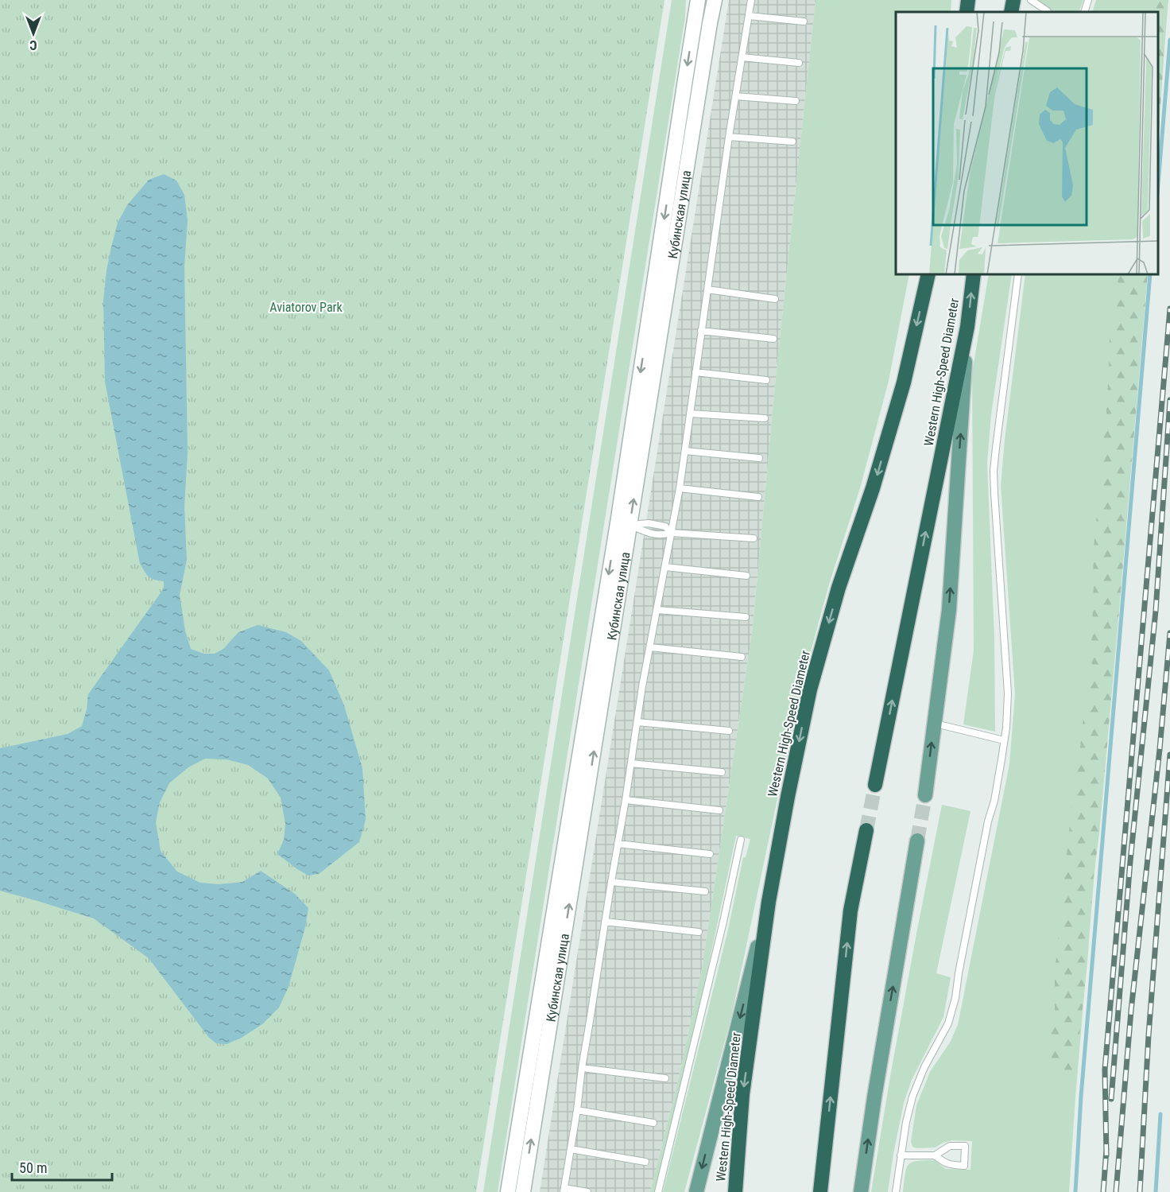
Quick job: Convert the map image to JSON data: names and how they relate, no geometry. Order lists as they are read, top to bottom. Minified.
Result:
{"streets":{"highway":["Western High-Speed Diameter"],"main road":["Кубинская улица"]},"parks":["Aviatorov Park"],"scale_bar":"50 m","north":"bottom"}
